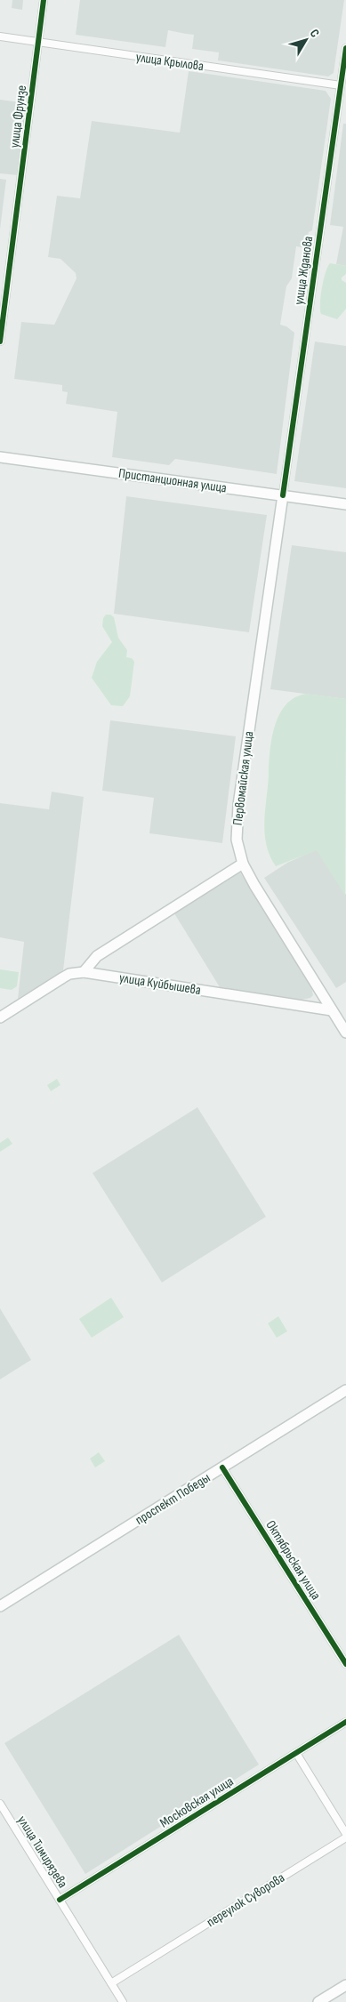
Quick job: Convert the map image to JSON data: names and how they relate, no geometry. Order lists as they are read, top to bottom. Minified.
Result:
{"streets":{"main road":["Пристанционная улица","Первомайская улица","улица Куйбышева","проспект Победы"],"street":["улица Крылова","улица Фрунзе","улица Жданова","Октябрьская улица","Московская улица","улица Тимирязева","переулок Суворова"]},"crossings":[["улица Крылова","улица Фрунзе"],["улица Крылова","улица Жданова"],["улица Жданова","Пристанционная улица"],["улица Жданова","Первомайская улица"],["Пристанционная улица","Первомайская улица"],["Первомайская улица","улица Куйбышева"],["проспект Победы","Октябрьская улица"],["Московская улица","улица Тимирязева"],["улица Тимирязева","переулок Суворова"]],"north":"top right"}
